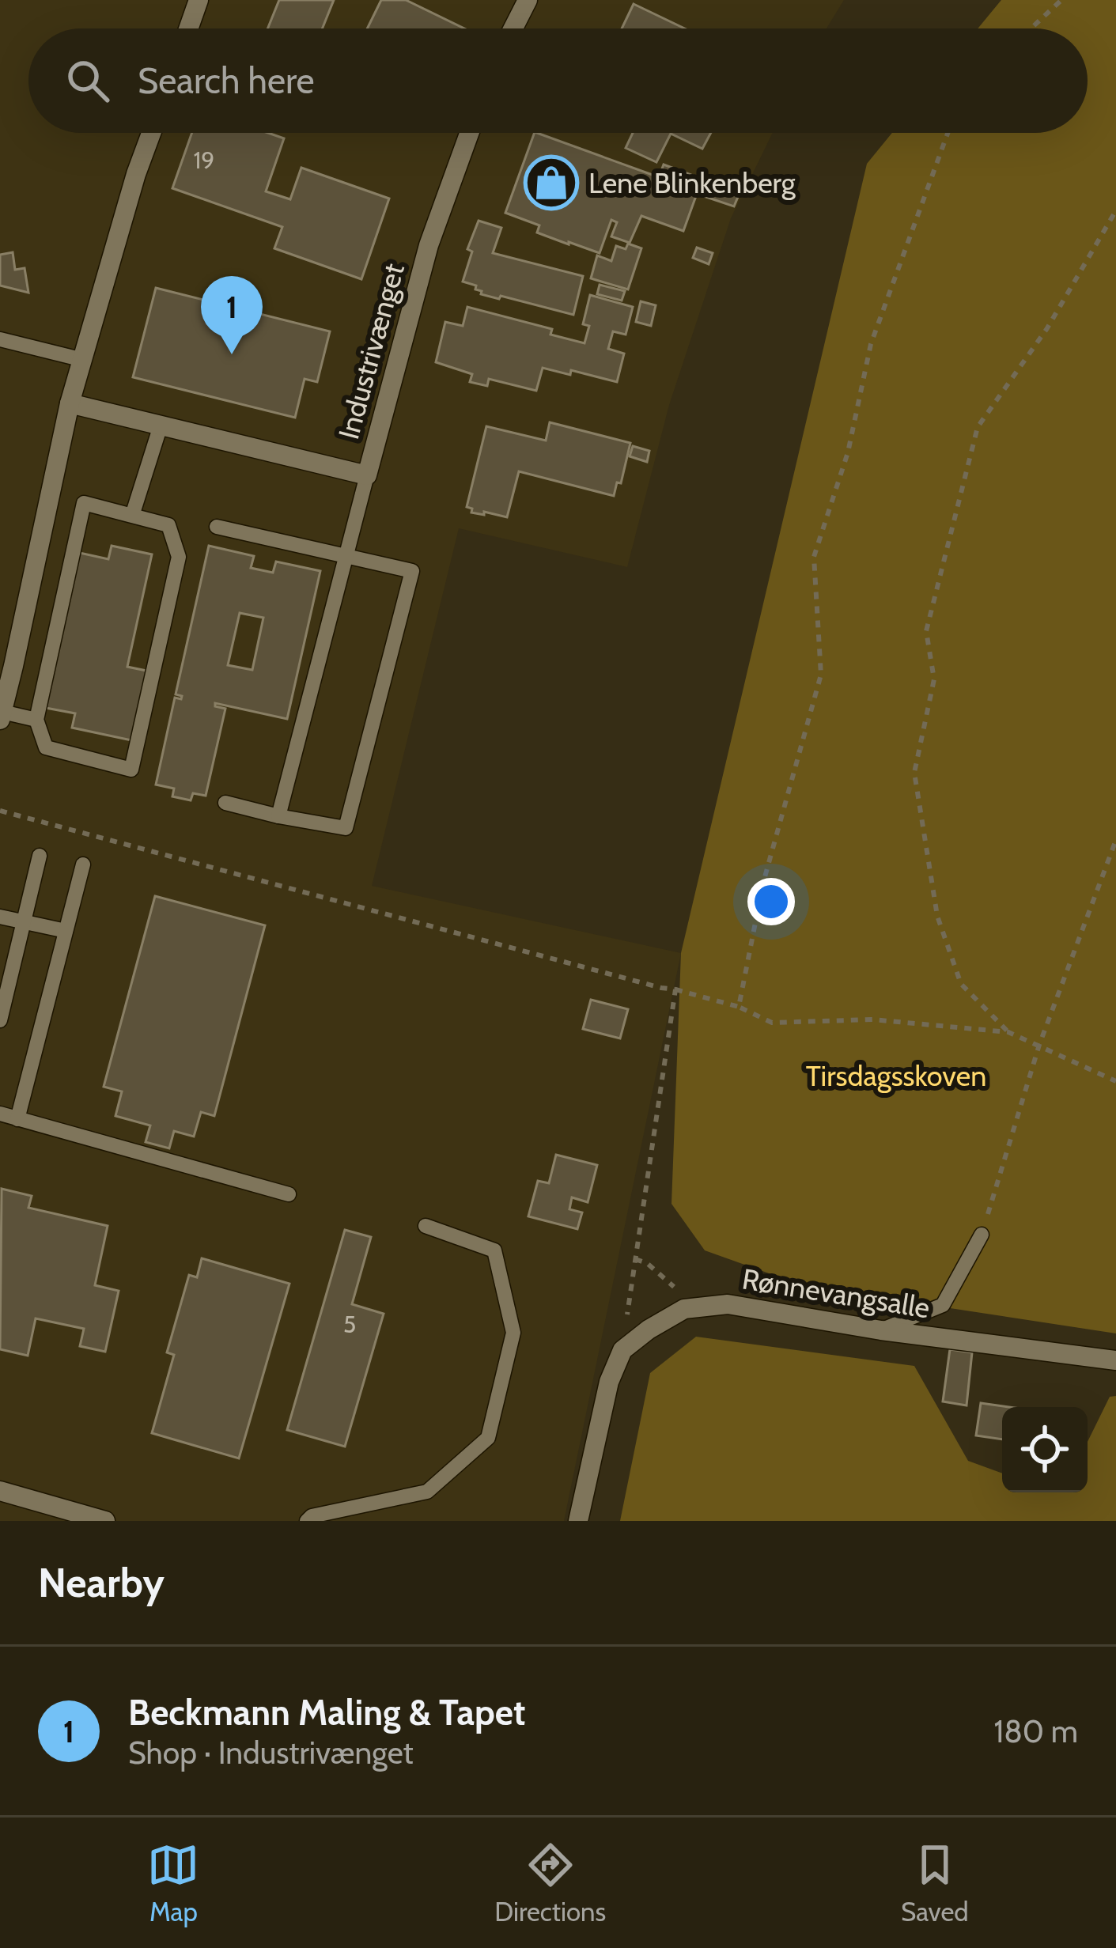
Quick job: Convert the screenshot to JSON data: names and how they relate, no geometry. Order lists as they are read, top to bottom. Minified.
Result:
{"streets":{"street":["Industrivænget","Rønnevangsalle"]},"parks":["Tirsdagsskoven"],"places":{"shop":["Lene Blinkenberg"]},"house_numbers":["19","5"],"page":{"search":"Search here","pins":"1","heading":"Nearby","list":[{"mark":"1","name":"Beckmann Maling & Tapet","note":"Shop · Industrivænget","value":"180 m"}],"nav":["Map","Directions","Saved"]}}
